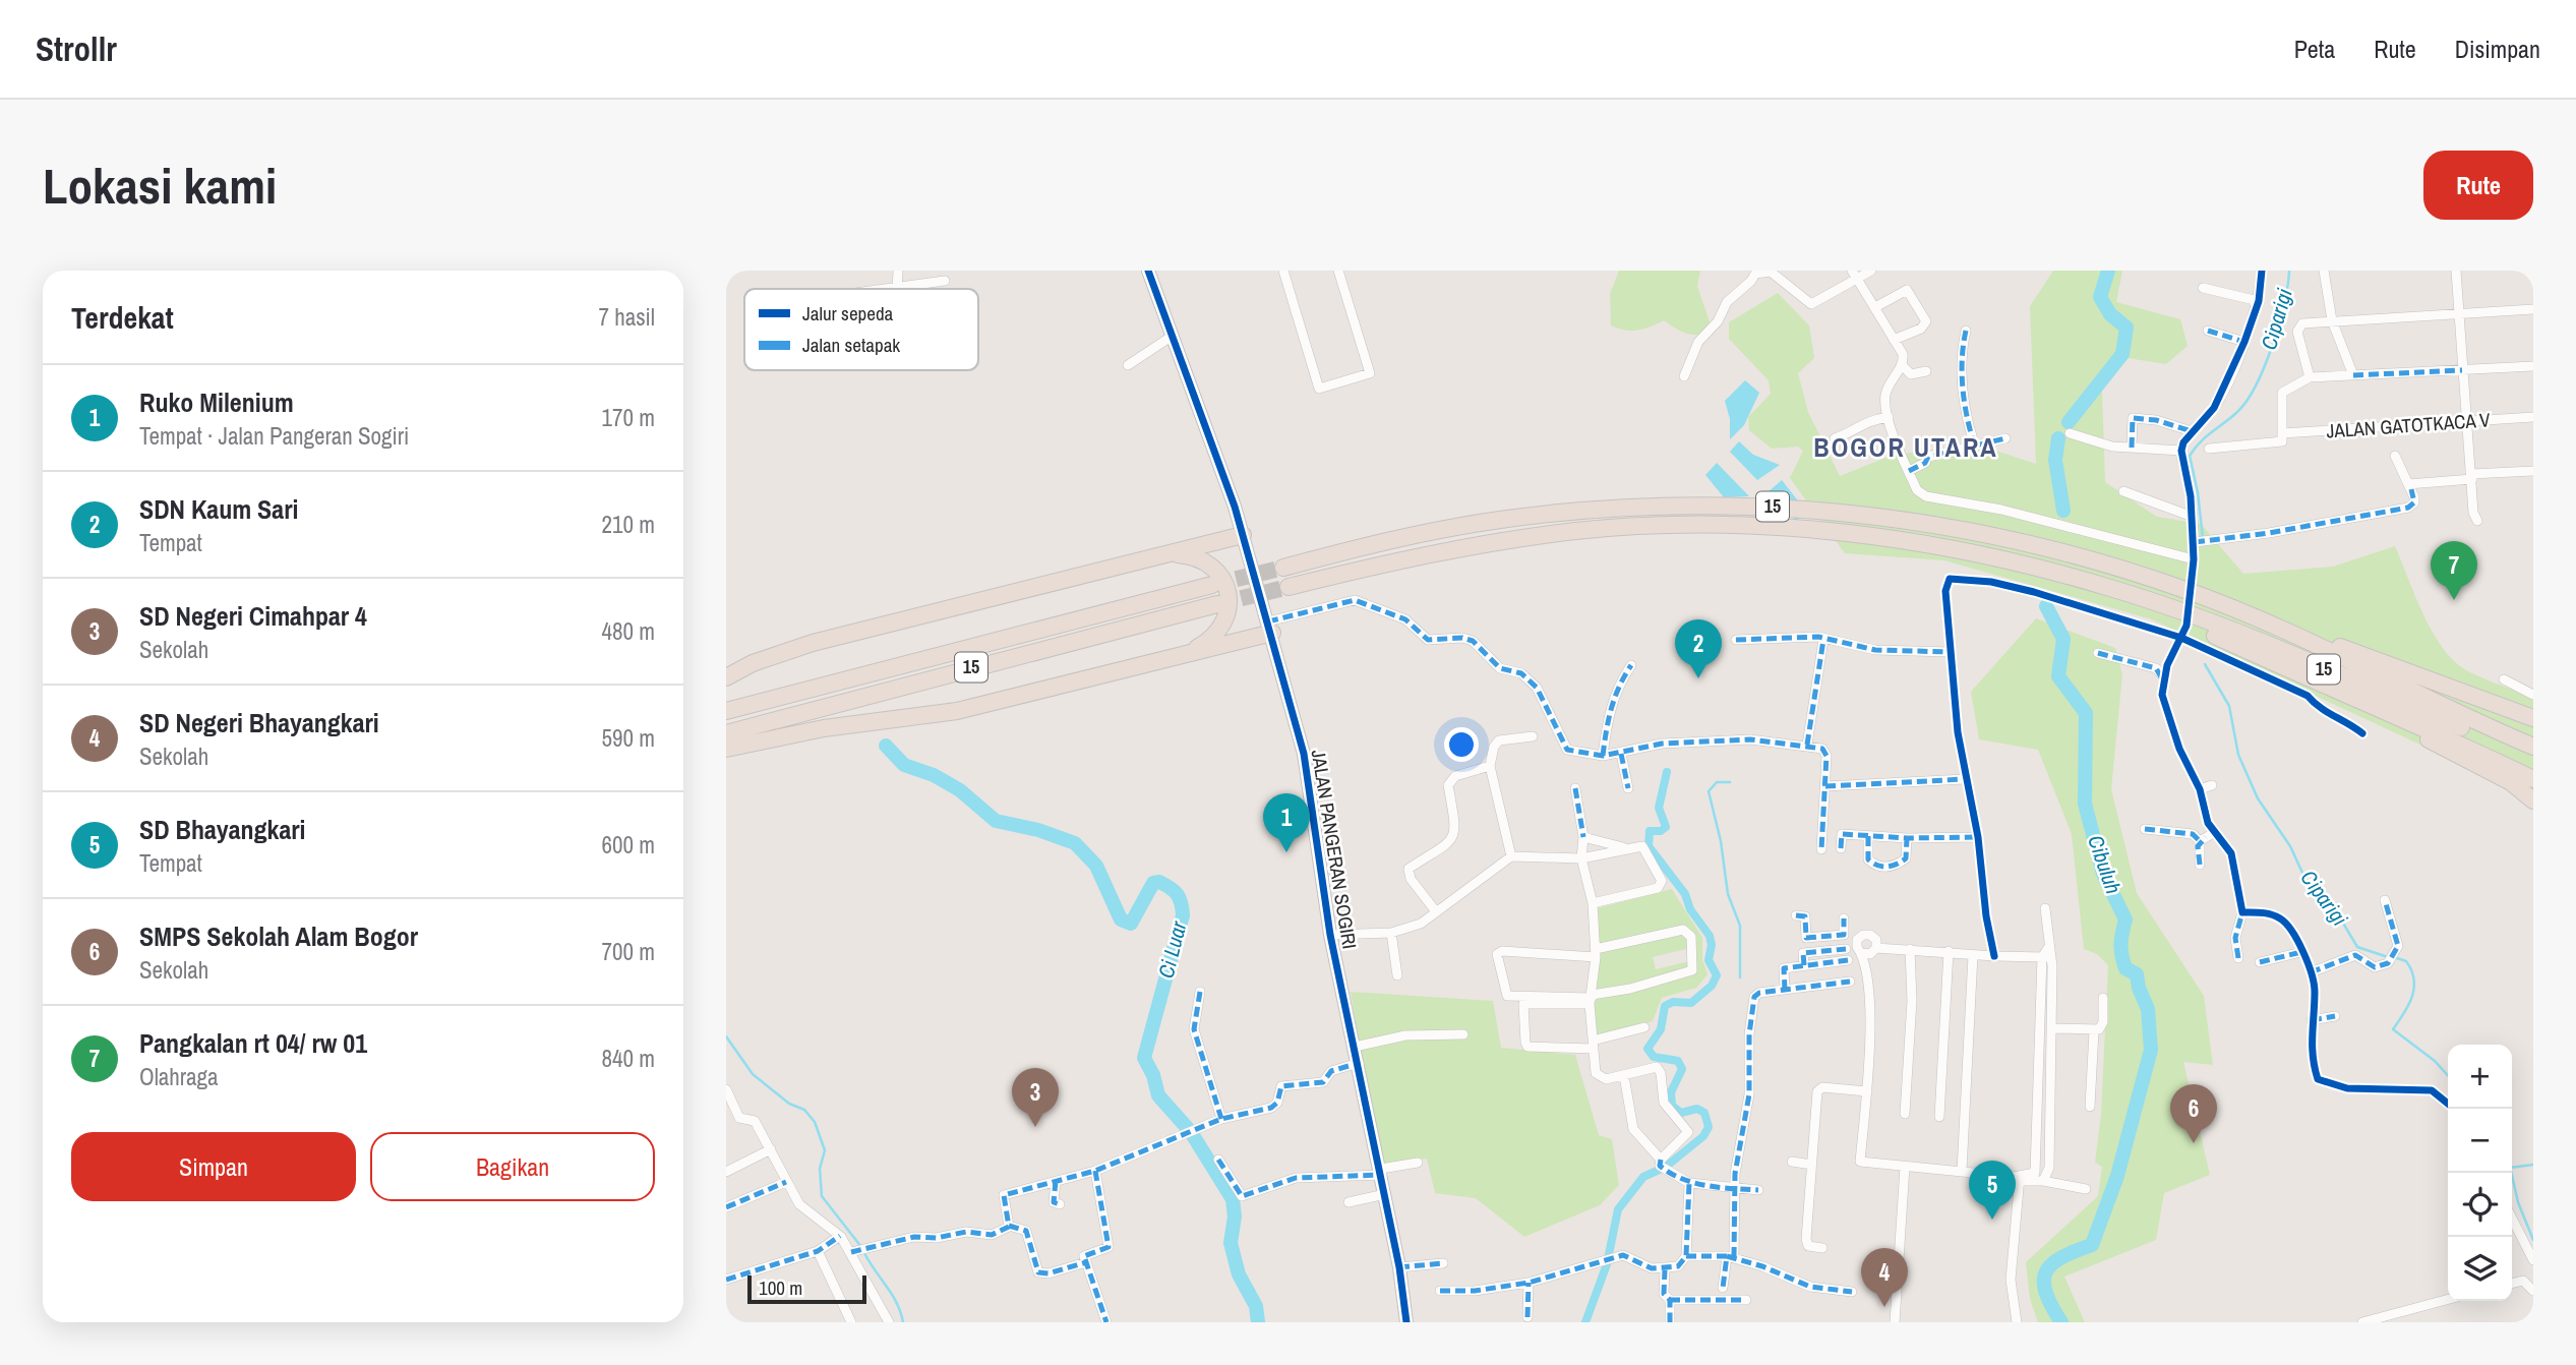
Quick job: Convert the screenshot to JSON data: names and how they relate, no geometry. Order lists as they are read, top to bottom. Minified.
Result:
{"streets":{"highway":["15"],"street":["JALAN GATOTKACA V","JALAN PANGERAN SOGIRI"]},"districts":["BOGOR UTARA"],"water":["Ciparigi","Cibuluh","Ci Luar"],"legend":["Jalur sepeda","Jalan setapak"],"scale_bar":"100 m","page":{"header":"Strollr","nav":["Peta","Rute","Disimpan"],"buttons":["Rute",["Simpan","Bagikan"]],"title":"Lokasi kami","heading":["Terdekat","7 hasil"],"list":[{"mark":"1","name":"Ruko Milenium","note":"Tempat · Jalan Pangeran Sogiri","value":"170 m"},{"mark":"2","name":"SDN Kaum Sari","note":"Tempat","value":"210 m"},{"mark":"3","name":"SD Negeri Cimahpar 4","note":"Sekolah","value":"480 m"},{"mark":"4","name":"SD Negeri Bhayangkari","note":"Sekolah","value":"590 m"},{"mark":"5","name":"SD Bhayangkari","note":"Tempat","value":"600 m"},{"mark":"6","name":"SMPS Sekolah Alam Bogor","note":"Sekolah","value":"700 m"},{"mark":"7","name":"Pangkalan rt 04/ rw 01","note":"Olahraga","value":"840 m"}],"pins":["7","2","1","3","6","5","4"],"map_buttons":["+","−"],"scale":"100 m"}}
